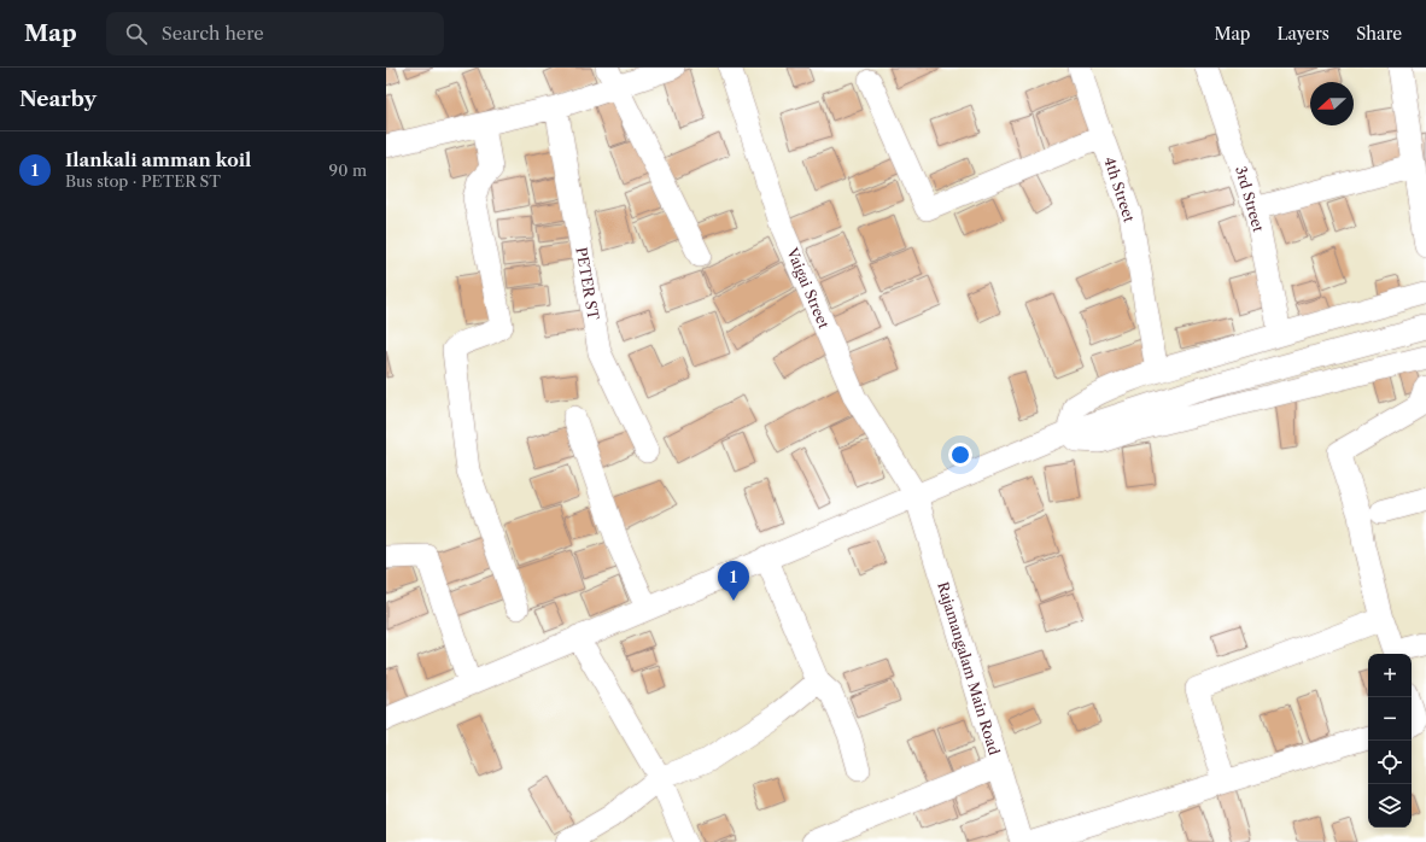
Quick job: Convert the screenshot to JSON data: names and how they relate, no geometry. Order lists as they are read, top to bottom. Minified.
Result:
{"streets":{"street":["4th Street","3rd Street","PETER ST","Vaigai Street","Rajamangalam Main Road"]},"crossings":[["Vaigai Street","Rajamangalam Main Road"]],"north":"left","page":{"header":"Map","search":"Search here","nav":["Map","Layers","Share"],"heading":"Nearby","list":[{"mark":"1","name":"Ilankali amman koil","note":"Bus stop · PETER ST","value":"90 m"}],"pins":"1","map_buttons":["+","−"]}}
